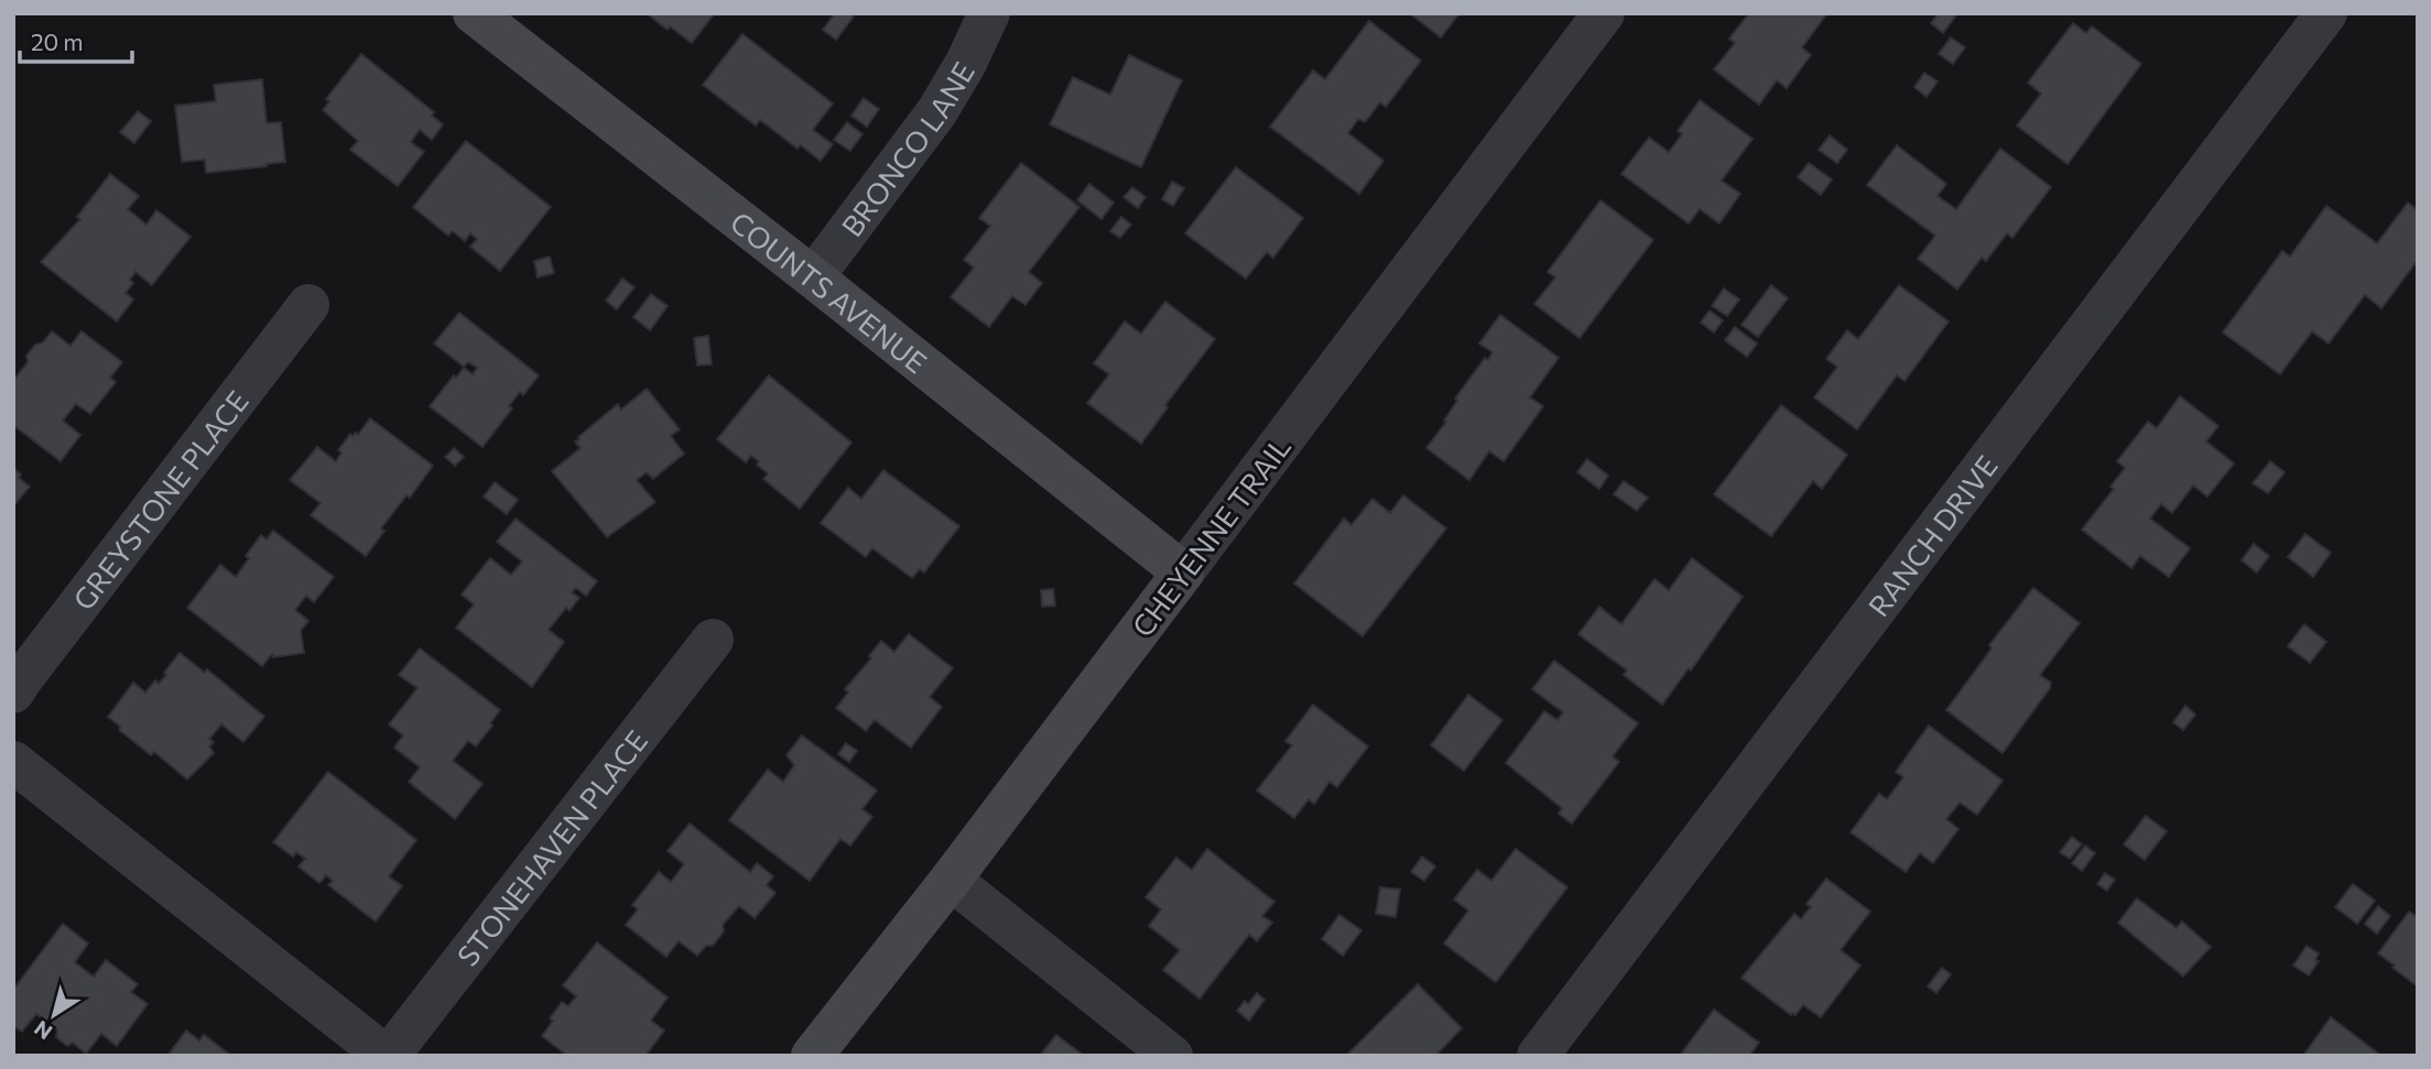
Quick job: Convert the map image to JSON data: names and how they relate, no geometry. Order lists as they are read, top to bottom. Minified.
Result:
{"streets":{"street":["BRONCO LANE","COUNTS AVENUE","GREYSTONE PLACE","RANCH DRIVE","CHEYENNE TRAIL","STONEHAVEN PLACE"]},"crossings":[["BRONCO LANE","COUNTS AVENUE"],["COUNTS AVENUE","CHEYENNE TRAIL"]],"scale_bar":"20 m","north":"bottom left"}
